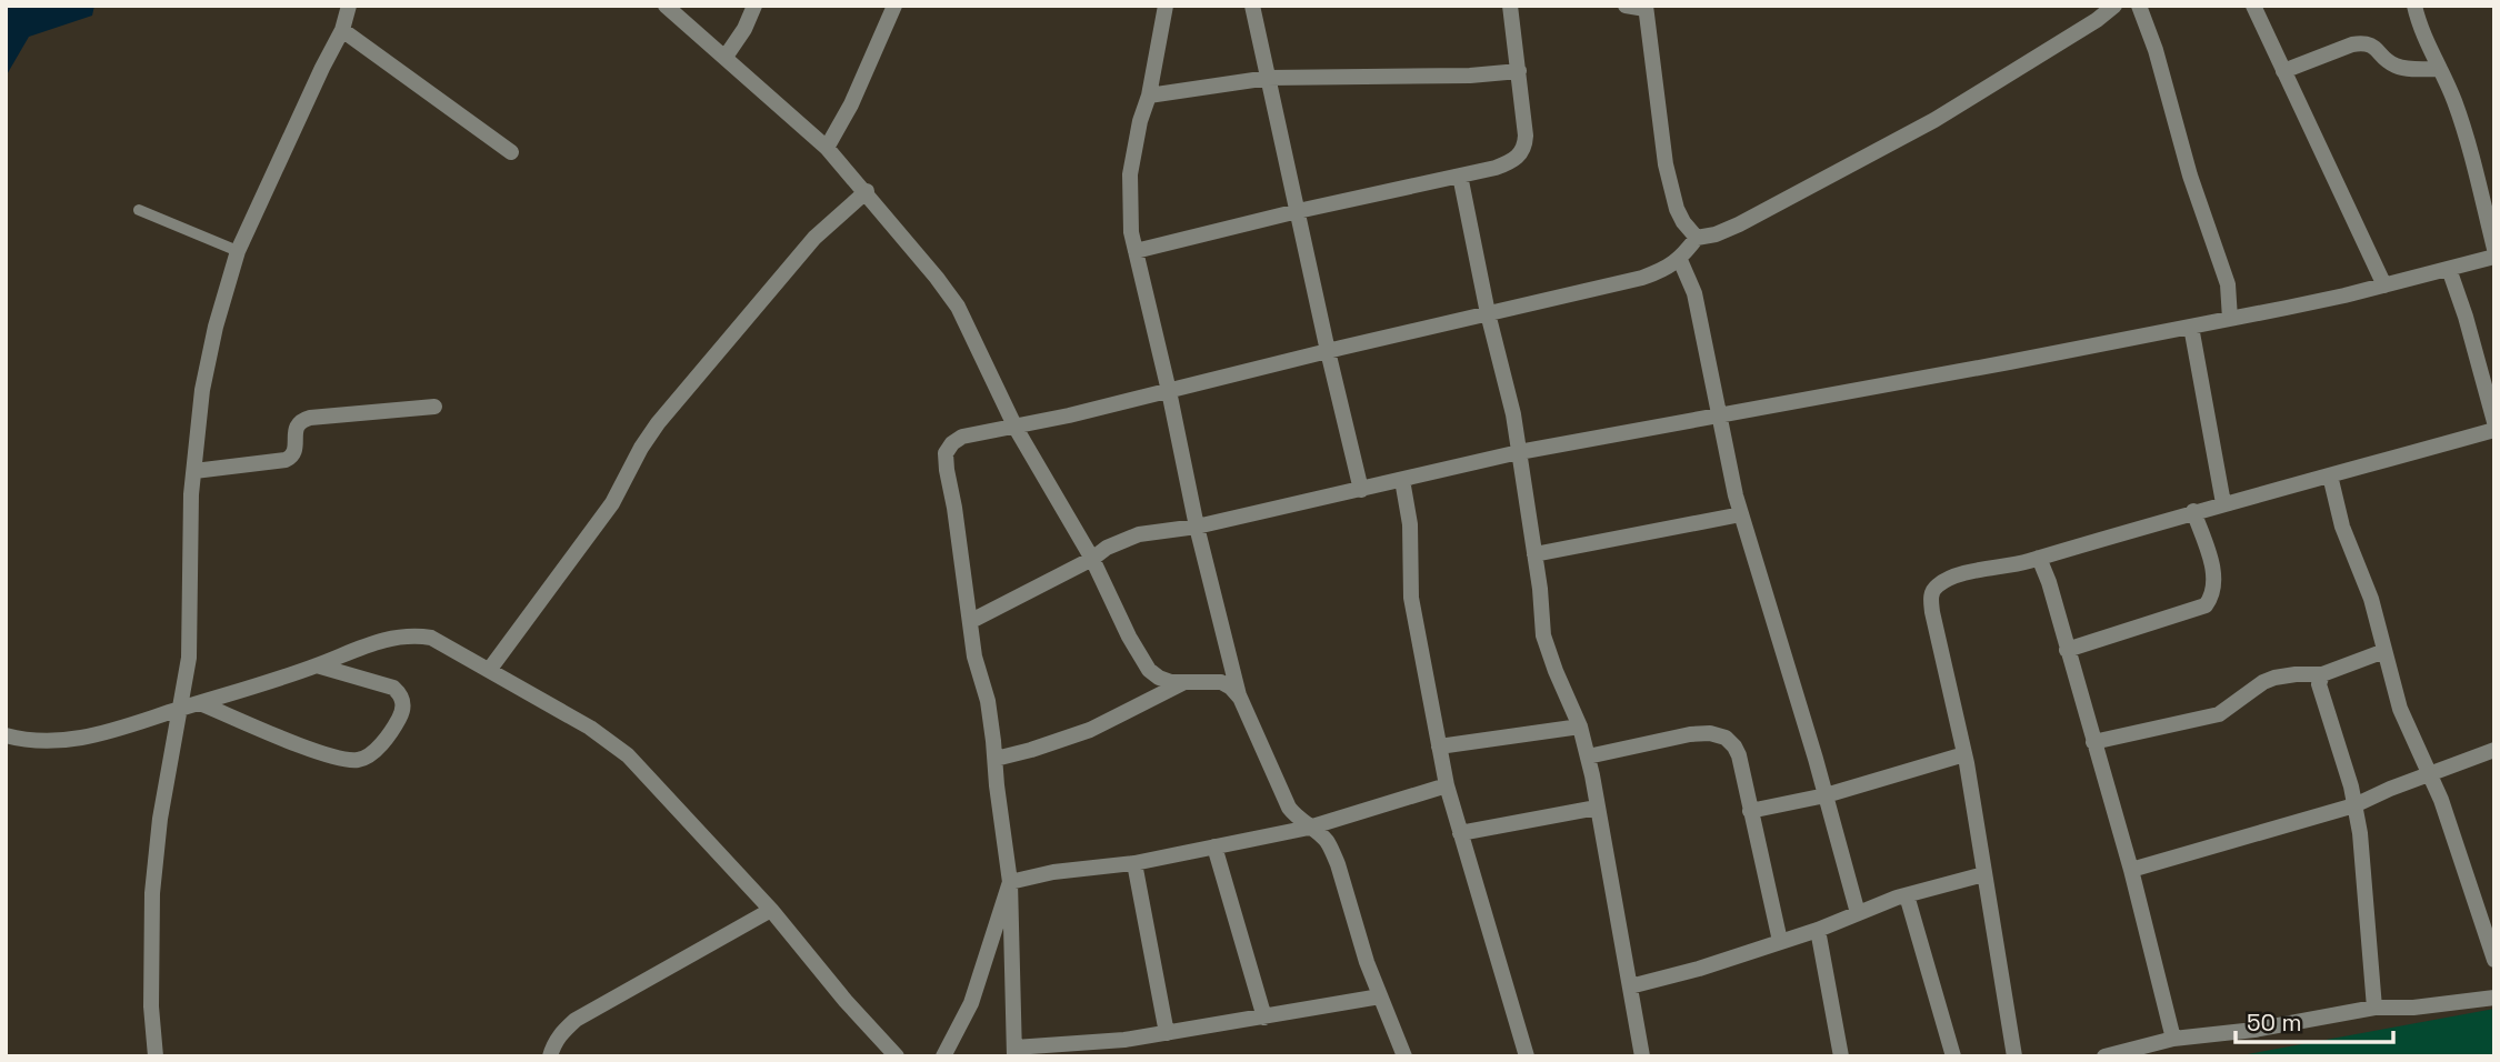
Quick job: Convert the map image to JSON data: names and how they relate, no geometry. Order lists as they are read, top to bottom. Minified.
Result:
{"scale_bar":"50 m"}
